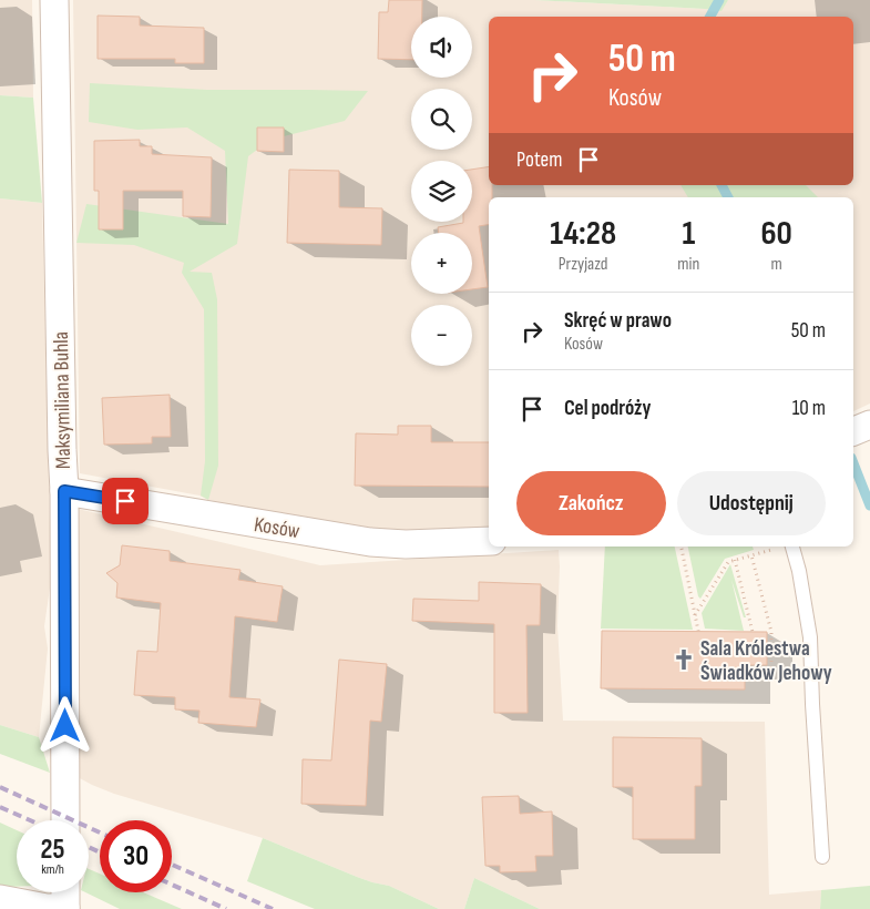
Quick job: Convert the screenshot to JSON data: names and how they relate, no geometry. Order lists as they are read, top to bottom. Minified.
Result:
{"streets":{"street":["Maksymiliana Buhla","Kosów"]},"crossings":[["Maksymiliana Buhla","Kosów"]],"places":{"church":["Sala Królestwa Świadków Jehowy"]},"page":{"map_buttons":["+","−"],"turn":["50 m","Kosów"],"then":"Potem","eta":["14:28","Przyjazd","1","min","60","m"],"list":[{"name":"Skręć w prawo","note":"Kosów","value":"50 m"},{"name":"Cel podróży","value":"10 m"}],"buttons":["Zakończ","Udostępnij"],"speed":"25 km/h","limit":"30"}}
